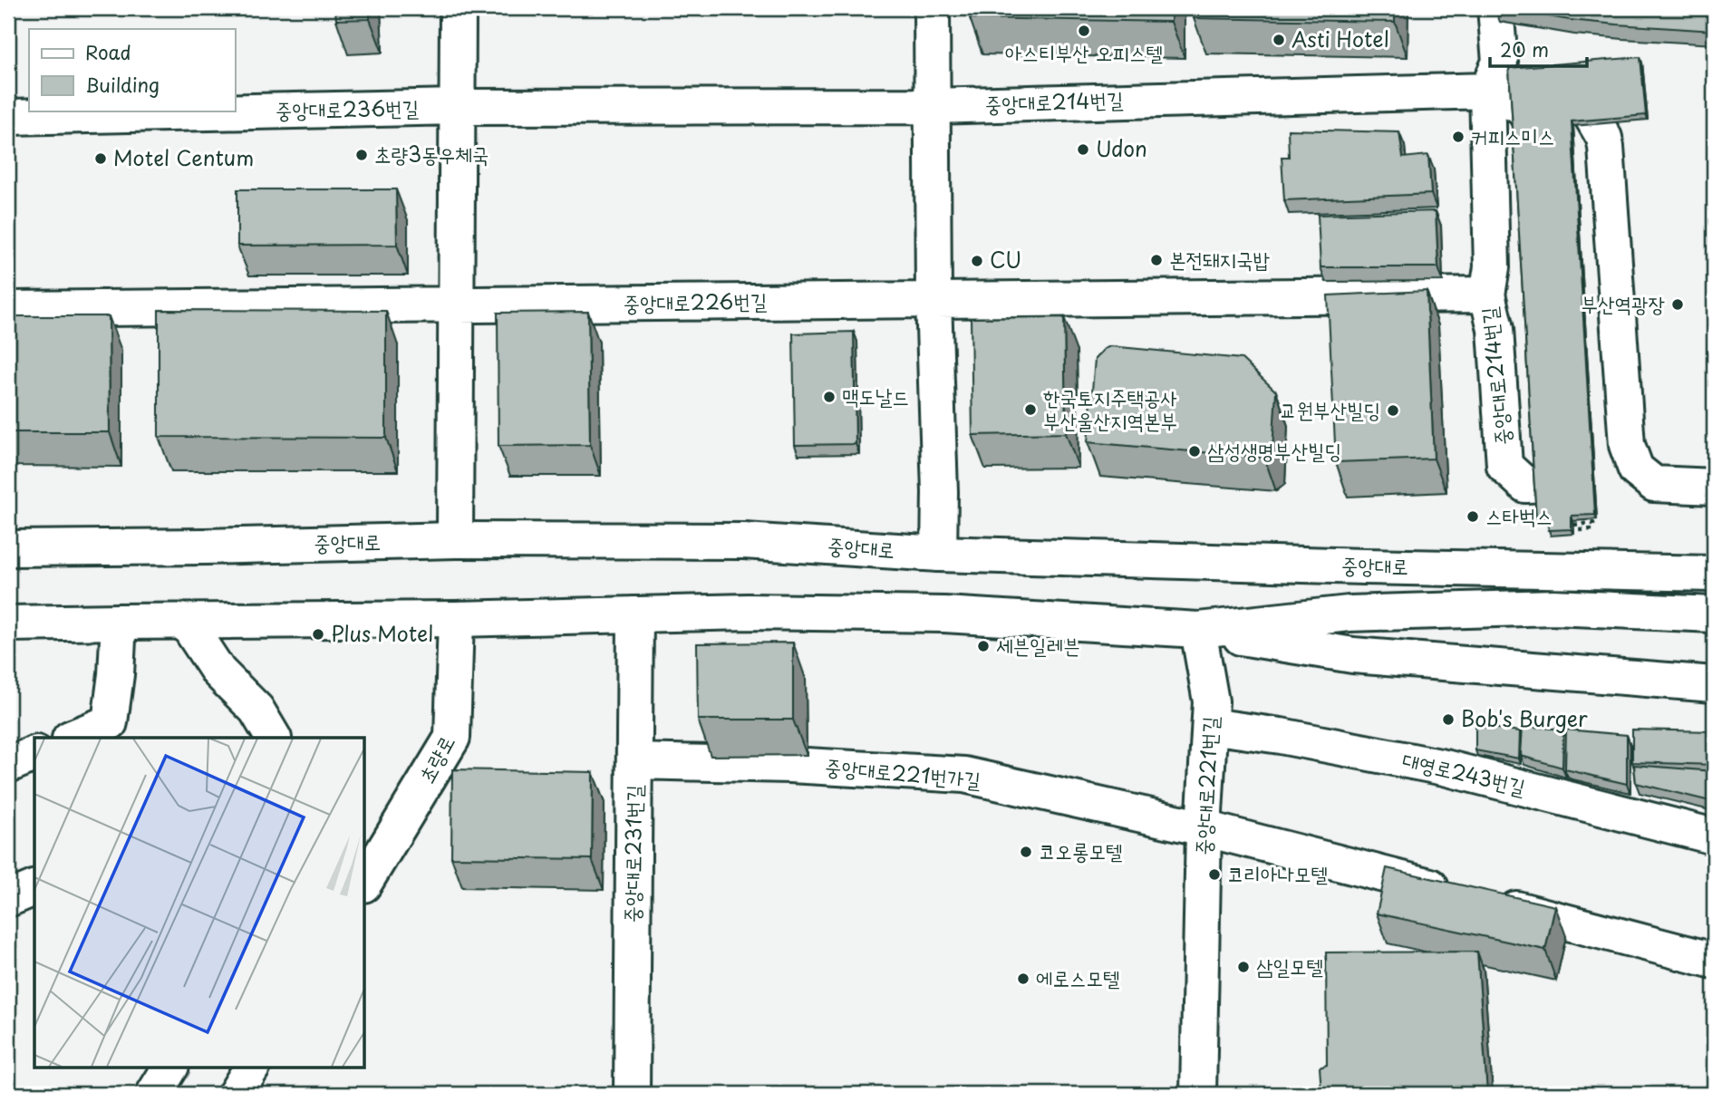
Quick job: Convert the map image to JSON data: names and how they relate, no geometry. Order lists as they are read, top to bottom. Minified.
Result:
{"streets":{"street":["중앙대로214번길","중앙대로236번길","중앙대로226번길","중앙대로","초량로","중앙대로221번가길","대영로243번길","중앙대로221번길","중앙대로231번길"]},"crossings":[["중앙대로214번길","중앙대로226번길"],["중앙대로221번가길","중앙대로221번길"],["중앙대로221번가길","중앙대로231번길"],["대영로243번길","중앙대로221번길"]],"places":["아스티부산 오피스텔","Asti Hotel","커피스미스","Udon","초량3동우체국","Motel Centum","본전돼지국밥","CU","부산역광장","맥도날드","한국토지주택공사 부산울산지역본부","교원부산빌딩","삼성생명부산빌딩","스타벅스","Plus Motel","세븐일레븐","Bob's Burger","코오롱모텔","코리아나모텔","삼일모텔","에로스모텔"],"legend":["Road","Building"],"scale_bar":"20 m"}
